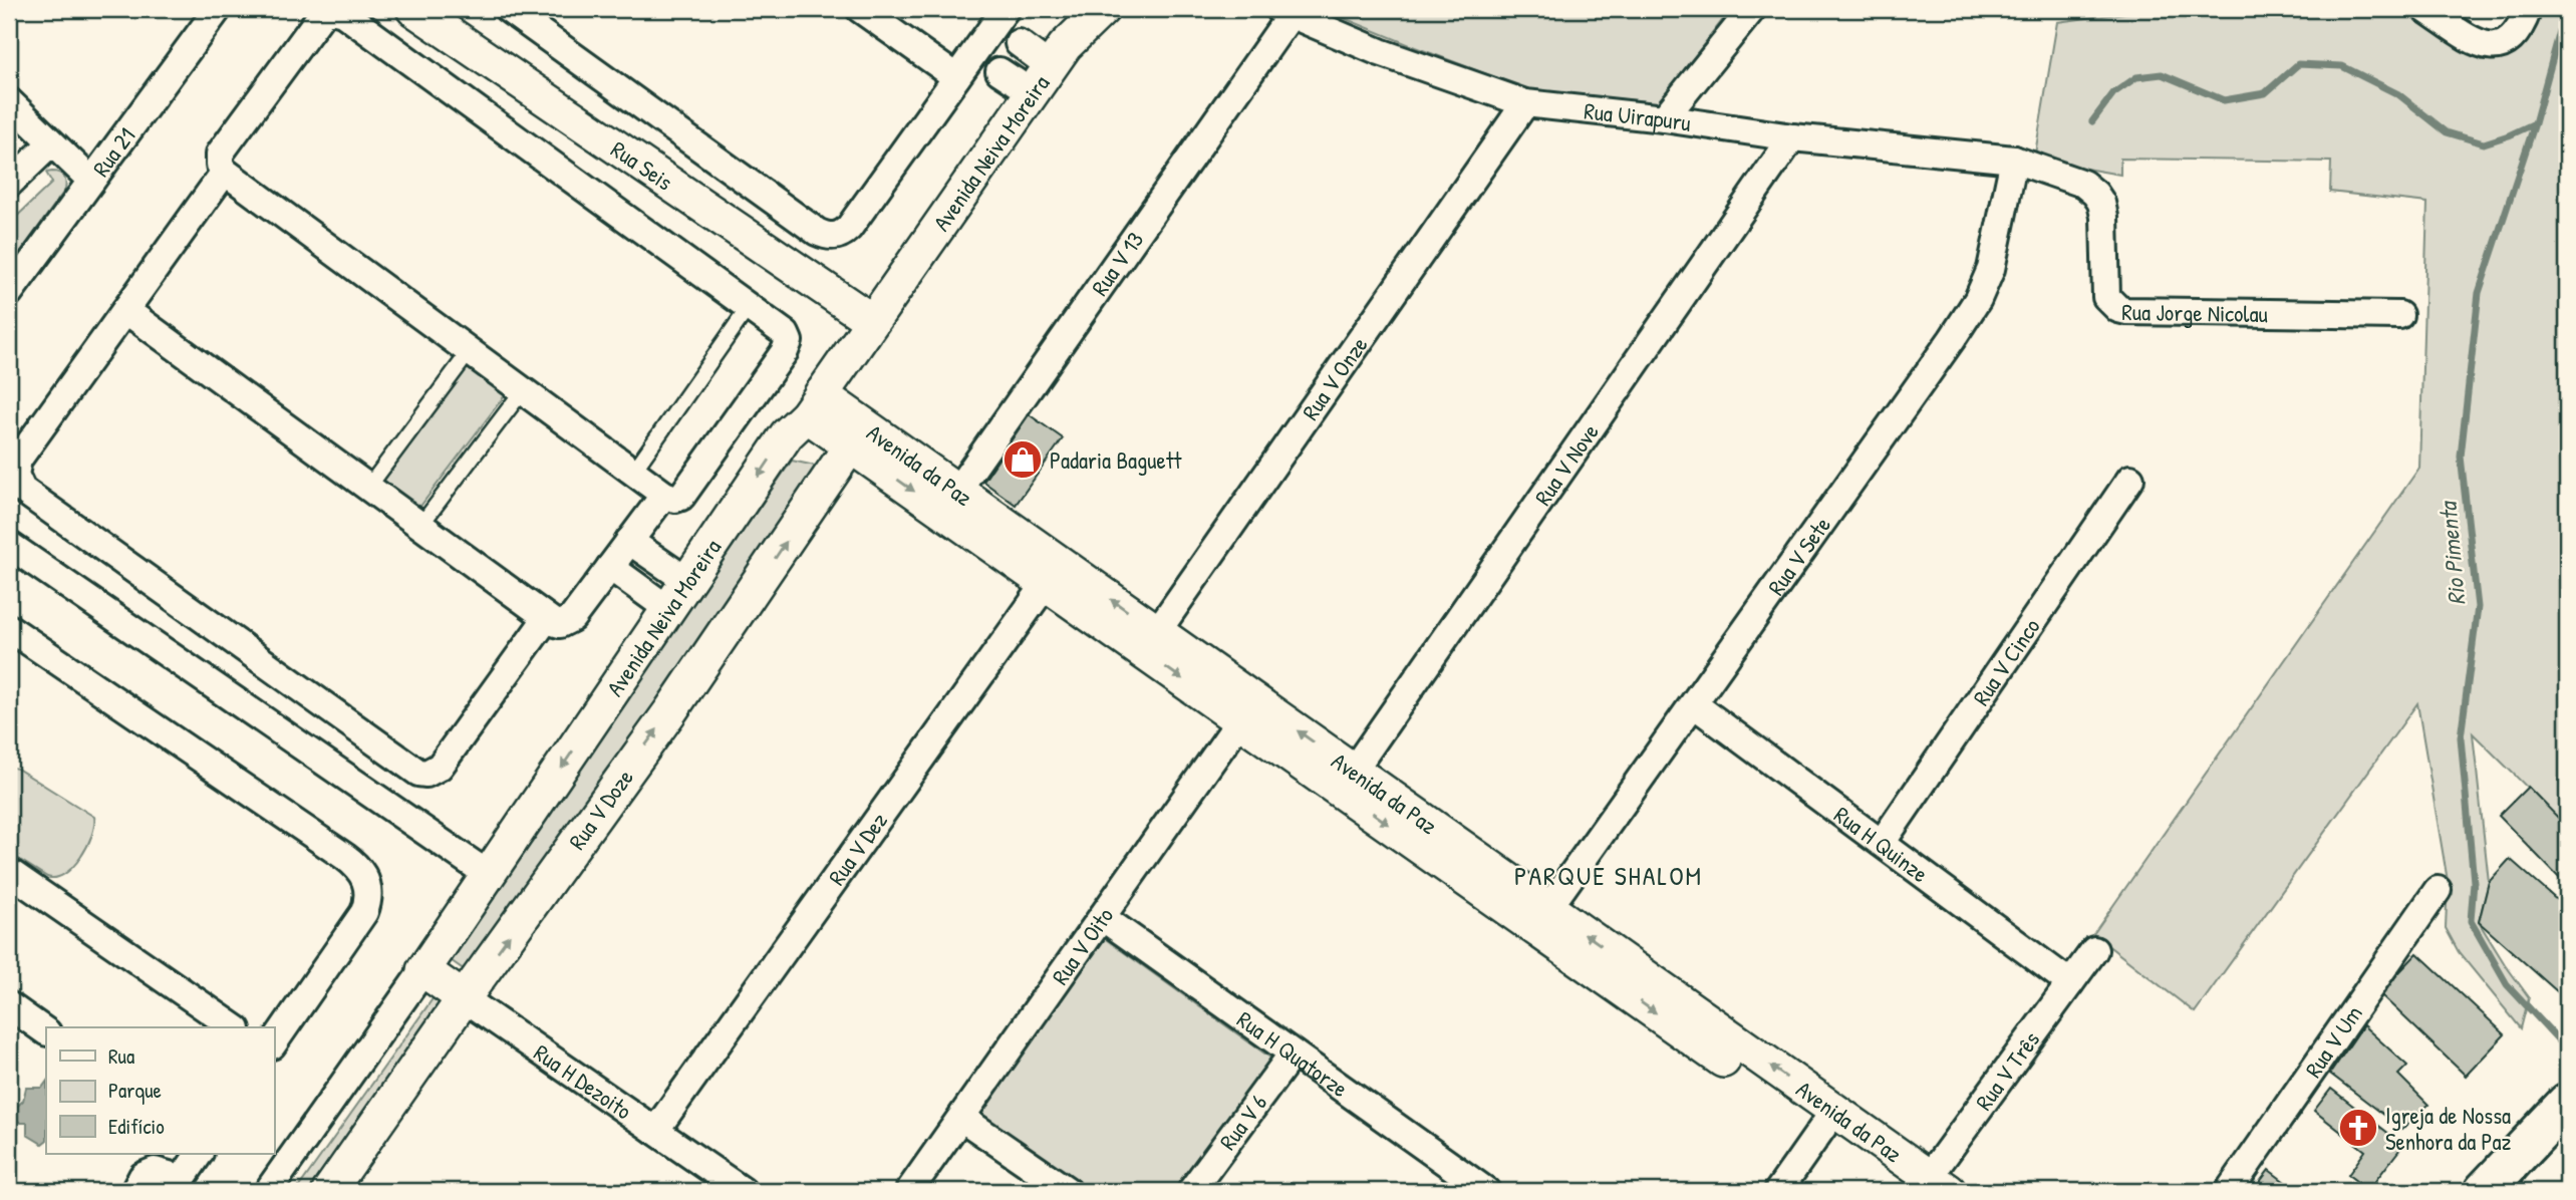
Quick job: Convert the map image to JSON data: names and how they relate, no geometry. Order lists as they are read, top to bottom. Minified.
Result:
{"streets":{"street":["Rua Uirapuru","Rua 21","Avenida Neiva Moreira","Rua Seis","Rua V 13","Rua Jorge Nicolau","Rua V Onze","Rua V Nove","Avenida da Paz","Rua V Sete","Rua V Cinco","Rua V Doze","Rua H Quinze","Rua V Dez","Rua V Oito","Rua V Um","Rua H Quatorze","Rua V Três","Rua H Dezoito","Rua V 6"]},"crossings":[["Rua Uirapuru","Rua V 13"],["Rua Uirapuru","Rua Jorge Nicolau"],["Rua Uirapuru","Rua V Onze"],["Rua Uirapuru","Rua V Nove"],["Rua Uirapuru","Rua V Sete"],["Avenida Neiva Moreira","Rua Seis"],["Avenida Neiva Moreira","Avenida da Paz"],["Avenida Neiva Moreira","Rua H Dezoito"],["Rua V 13","Avenida da Paz"],["Rua Jorge Nicolau","Rua V Sete"],["Rua V Onze","Avenida da Paz"],["Rua V Nove","Avenida da Paz"],["Avenida da Paz","Rua V Sete"],["Avenida da Paz","Rua V Doze"],["Avenida da Paz","Rua V Dez"],["Avenida da Paz","Rua V Oito"],["Avenida da Paz","Rua V Três"],["Rua V Sete","Rua H Quinze"],["Rua V Cinco","Rua H Quinze"],["Rua V Doze","Rua H Dezoito"],["Rua H Quinze","Rua V Três"],["Rua V Dez","Rua H Dezoito"],["Rua V Oito","Rua H Quatorze"],["Rua H Quatorze","Rua V 6"]],"one_way":["Avenida Neiva Moreira","Rua V Doze"],"districts":["PARQUE SHALOM"],"water":["Rio Pimenta"],"places":{"shop":["Padaria Baguett"],"church":["Igreja de Nossa Senhora da Paz"]},"legend":["Rua","Parque","Edifício"]}
